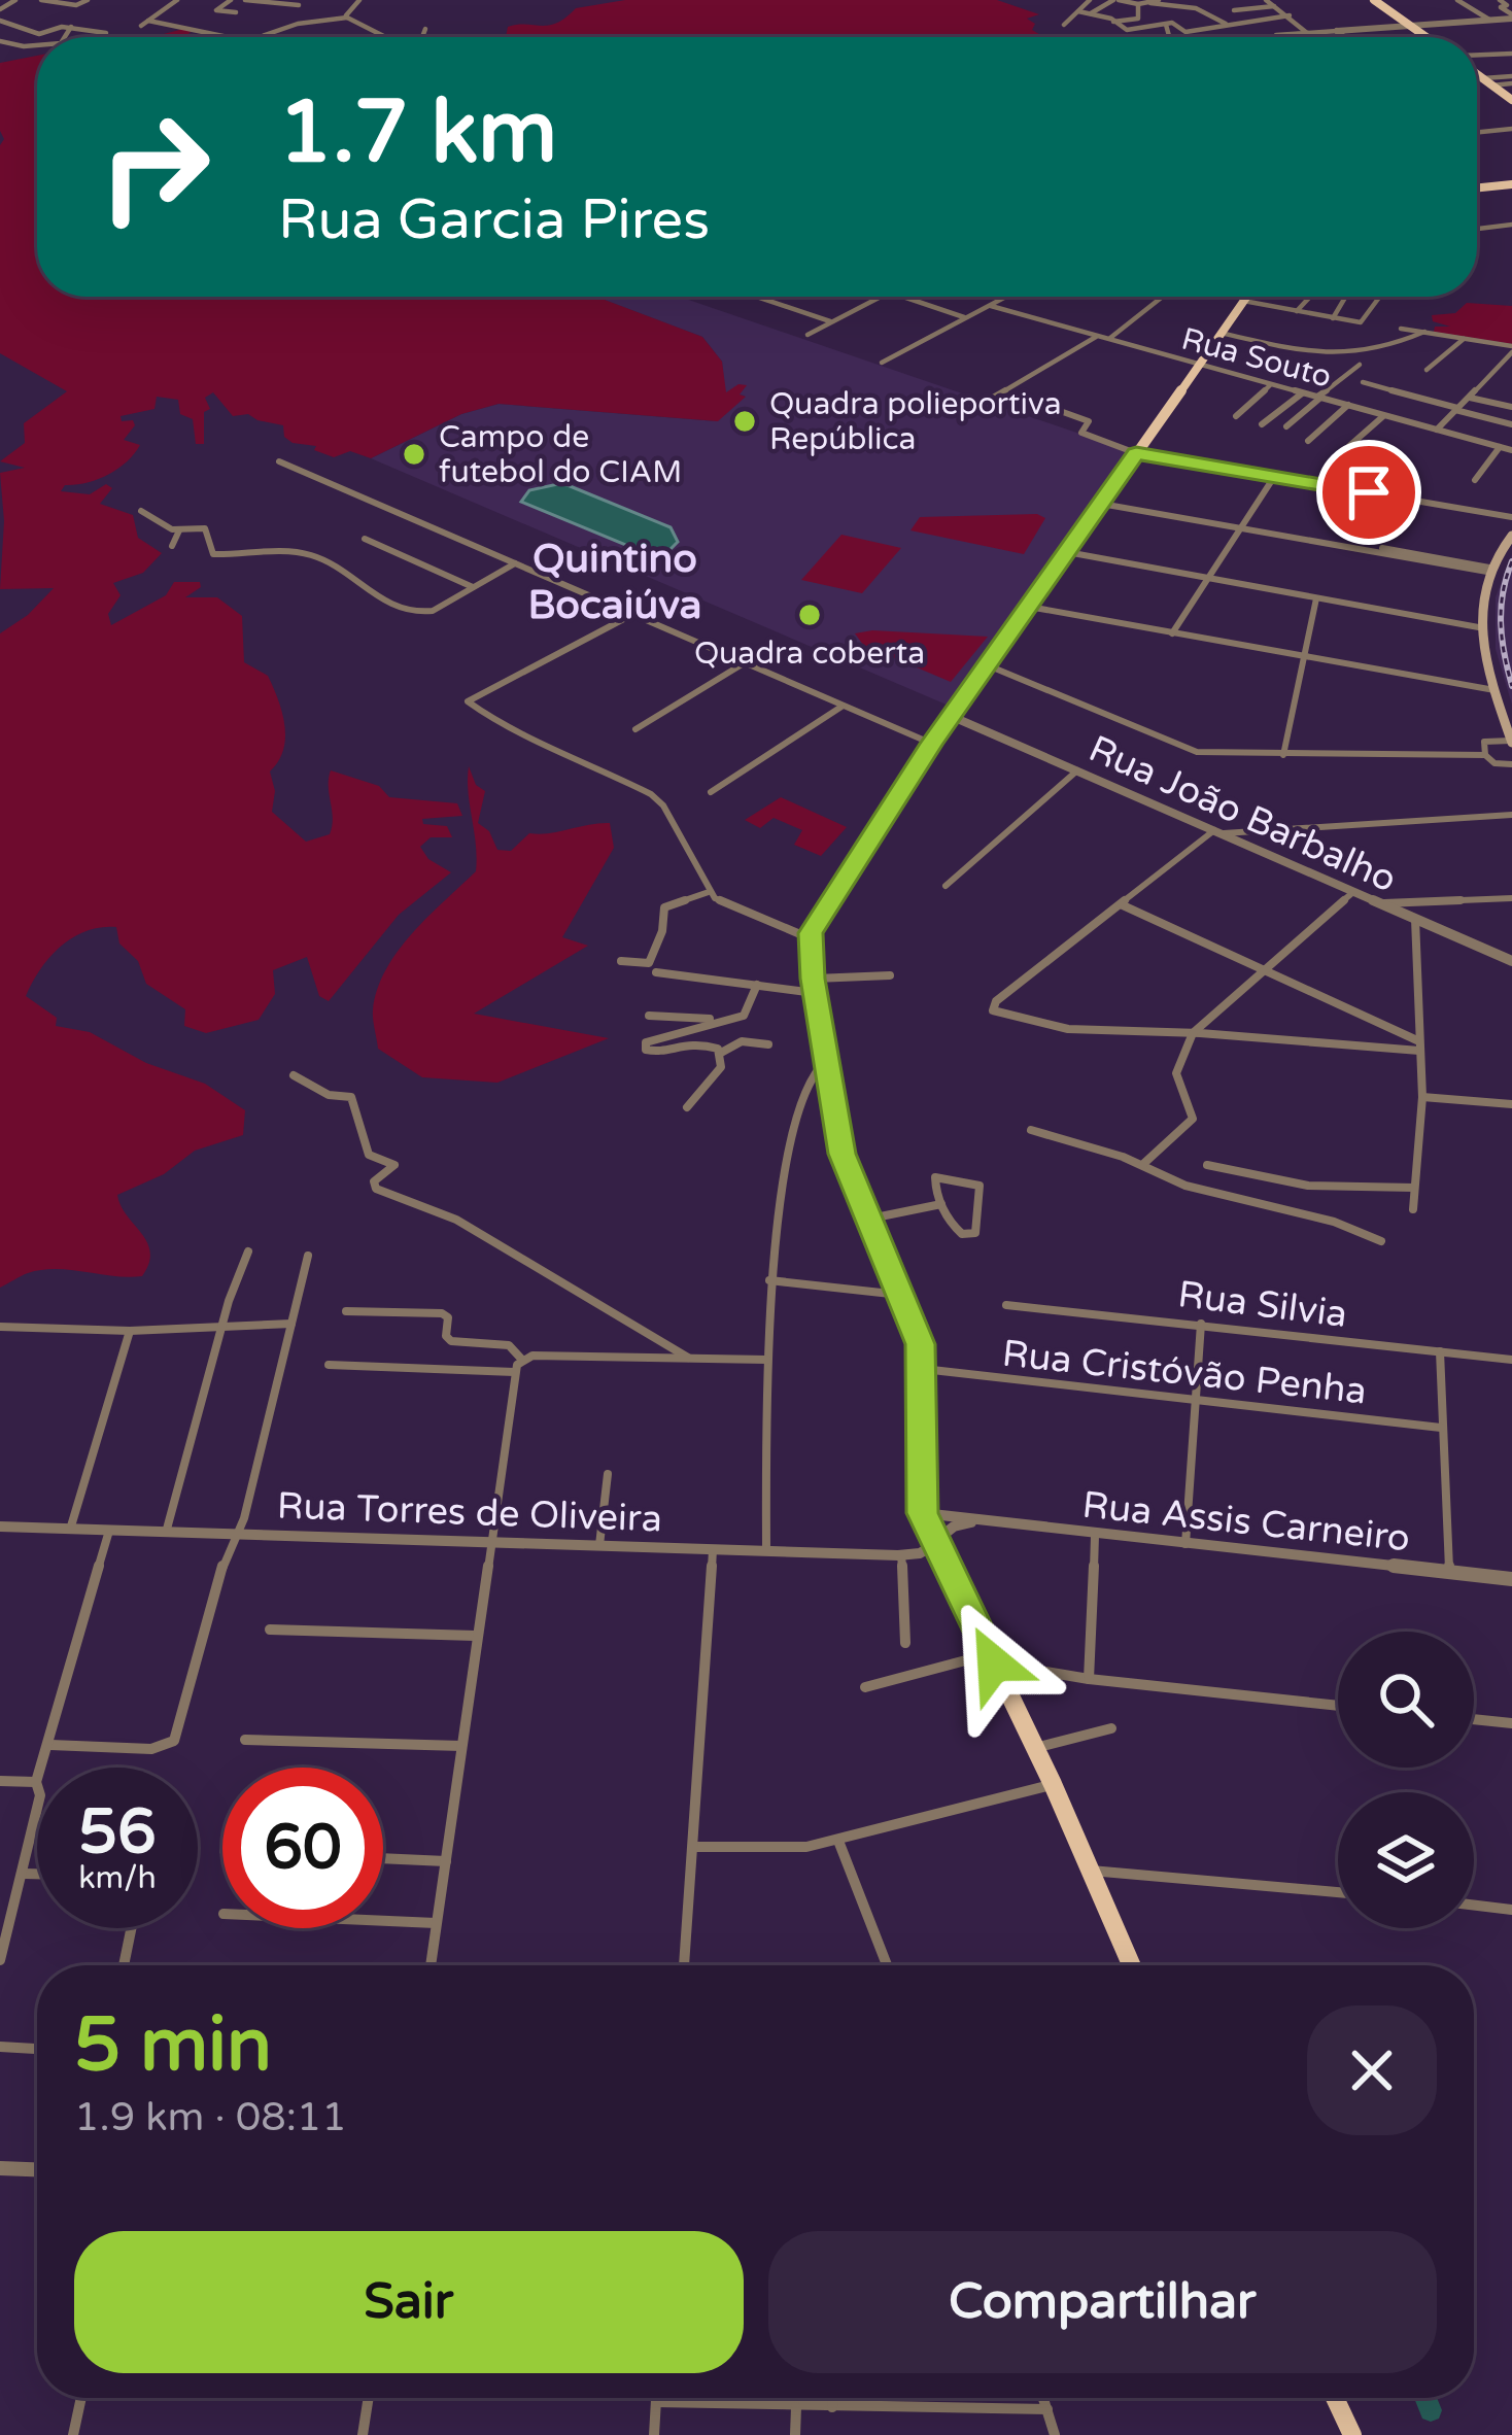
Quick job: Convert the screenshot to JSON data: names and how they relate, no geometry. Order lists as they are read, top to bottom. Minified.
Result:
{"streets":{"street":["Rua Souto","Rua João Barbalho","Rua Silvia","Rua Cristóvão Penha","Rua Torres de Oliveira","Rua Assis Carneiro"]},"districts":["Quintino Bocaiúva"],"places":["Quadra polieportiva República","Campo de futebol do CIAM","Quadra coberta"],"page":{"turn":["1.7 km","Rua Garcia Pires"],"speed":"56 km/h","limit":"60","heading":["5 min","1.9 km · 08:11"],"buttons":["Sair","Compartilhar"]}}
